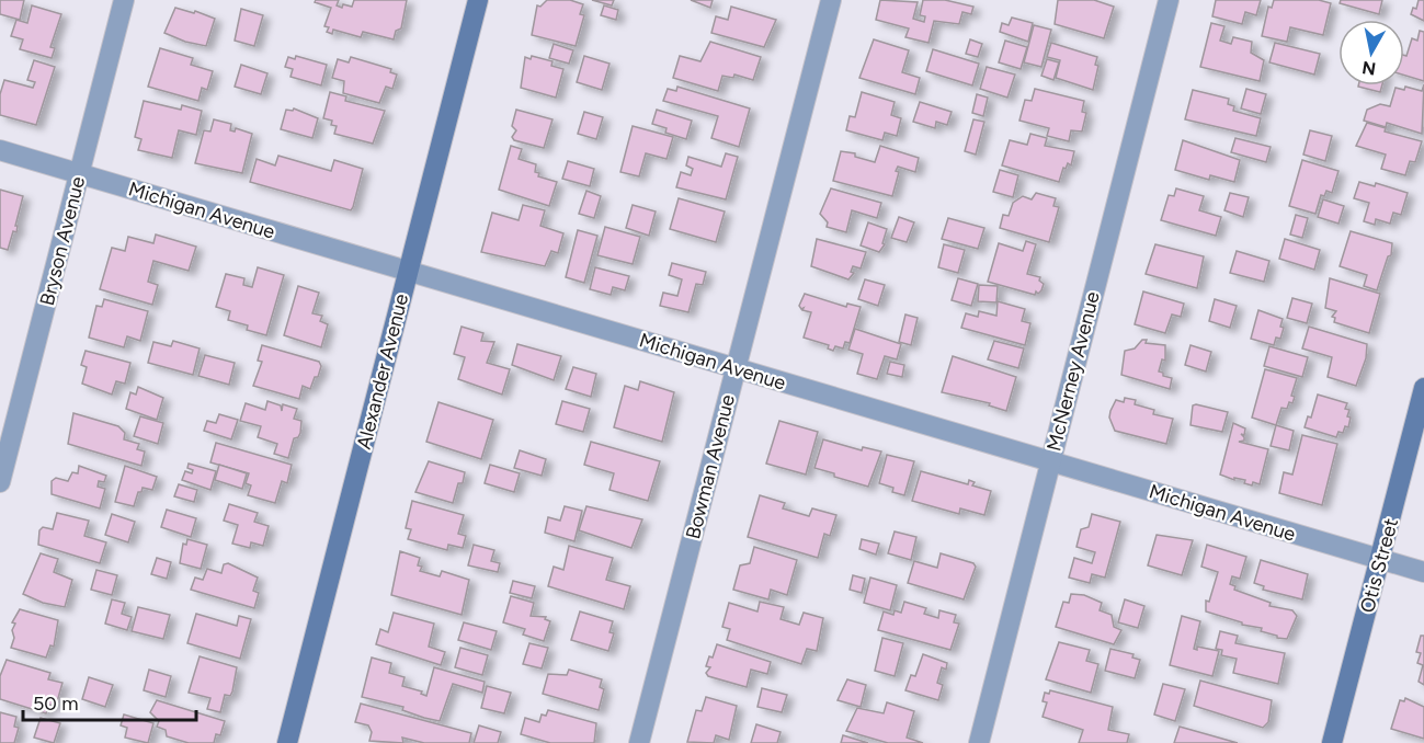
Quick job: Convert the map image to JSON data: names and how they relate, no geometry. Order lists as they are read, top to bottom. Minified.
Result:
{"streets":{"street":["Michigan Avenue","Bryson Avenue","Alexander Avenue","McNerney Avenue","Bowman Avenue","Otis Street"]},"crossings":[["Michigan Avenue","Bryson Avenue"],["Michigan Avenue","Alexander Avenue"],["Michigan Avenue","McNerney Avenue"],["Michigan Avenue","Bowman Avenue"],["Michigan Avenue","Otis Street"]],"scale_bar":"50 m","north":"bottom"}
